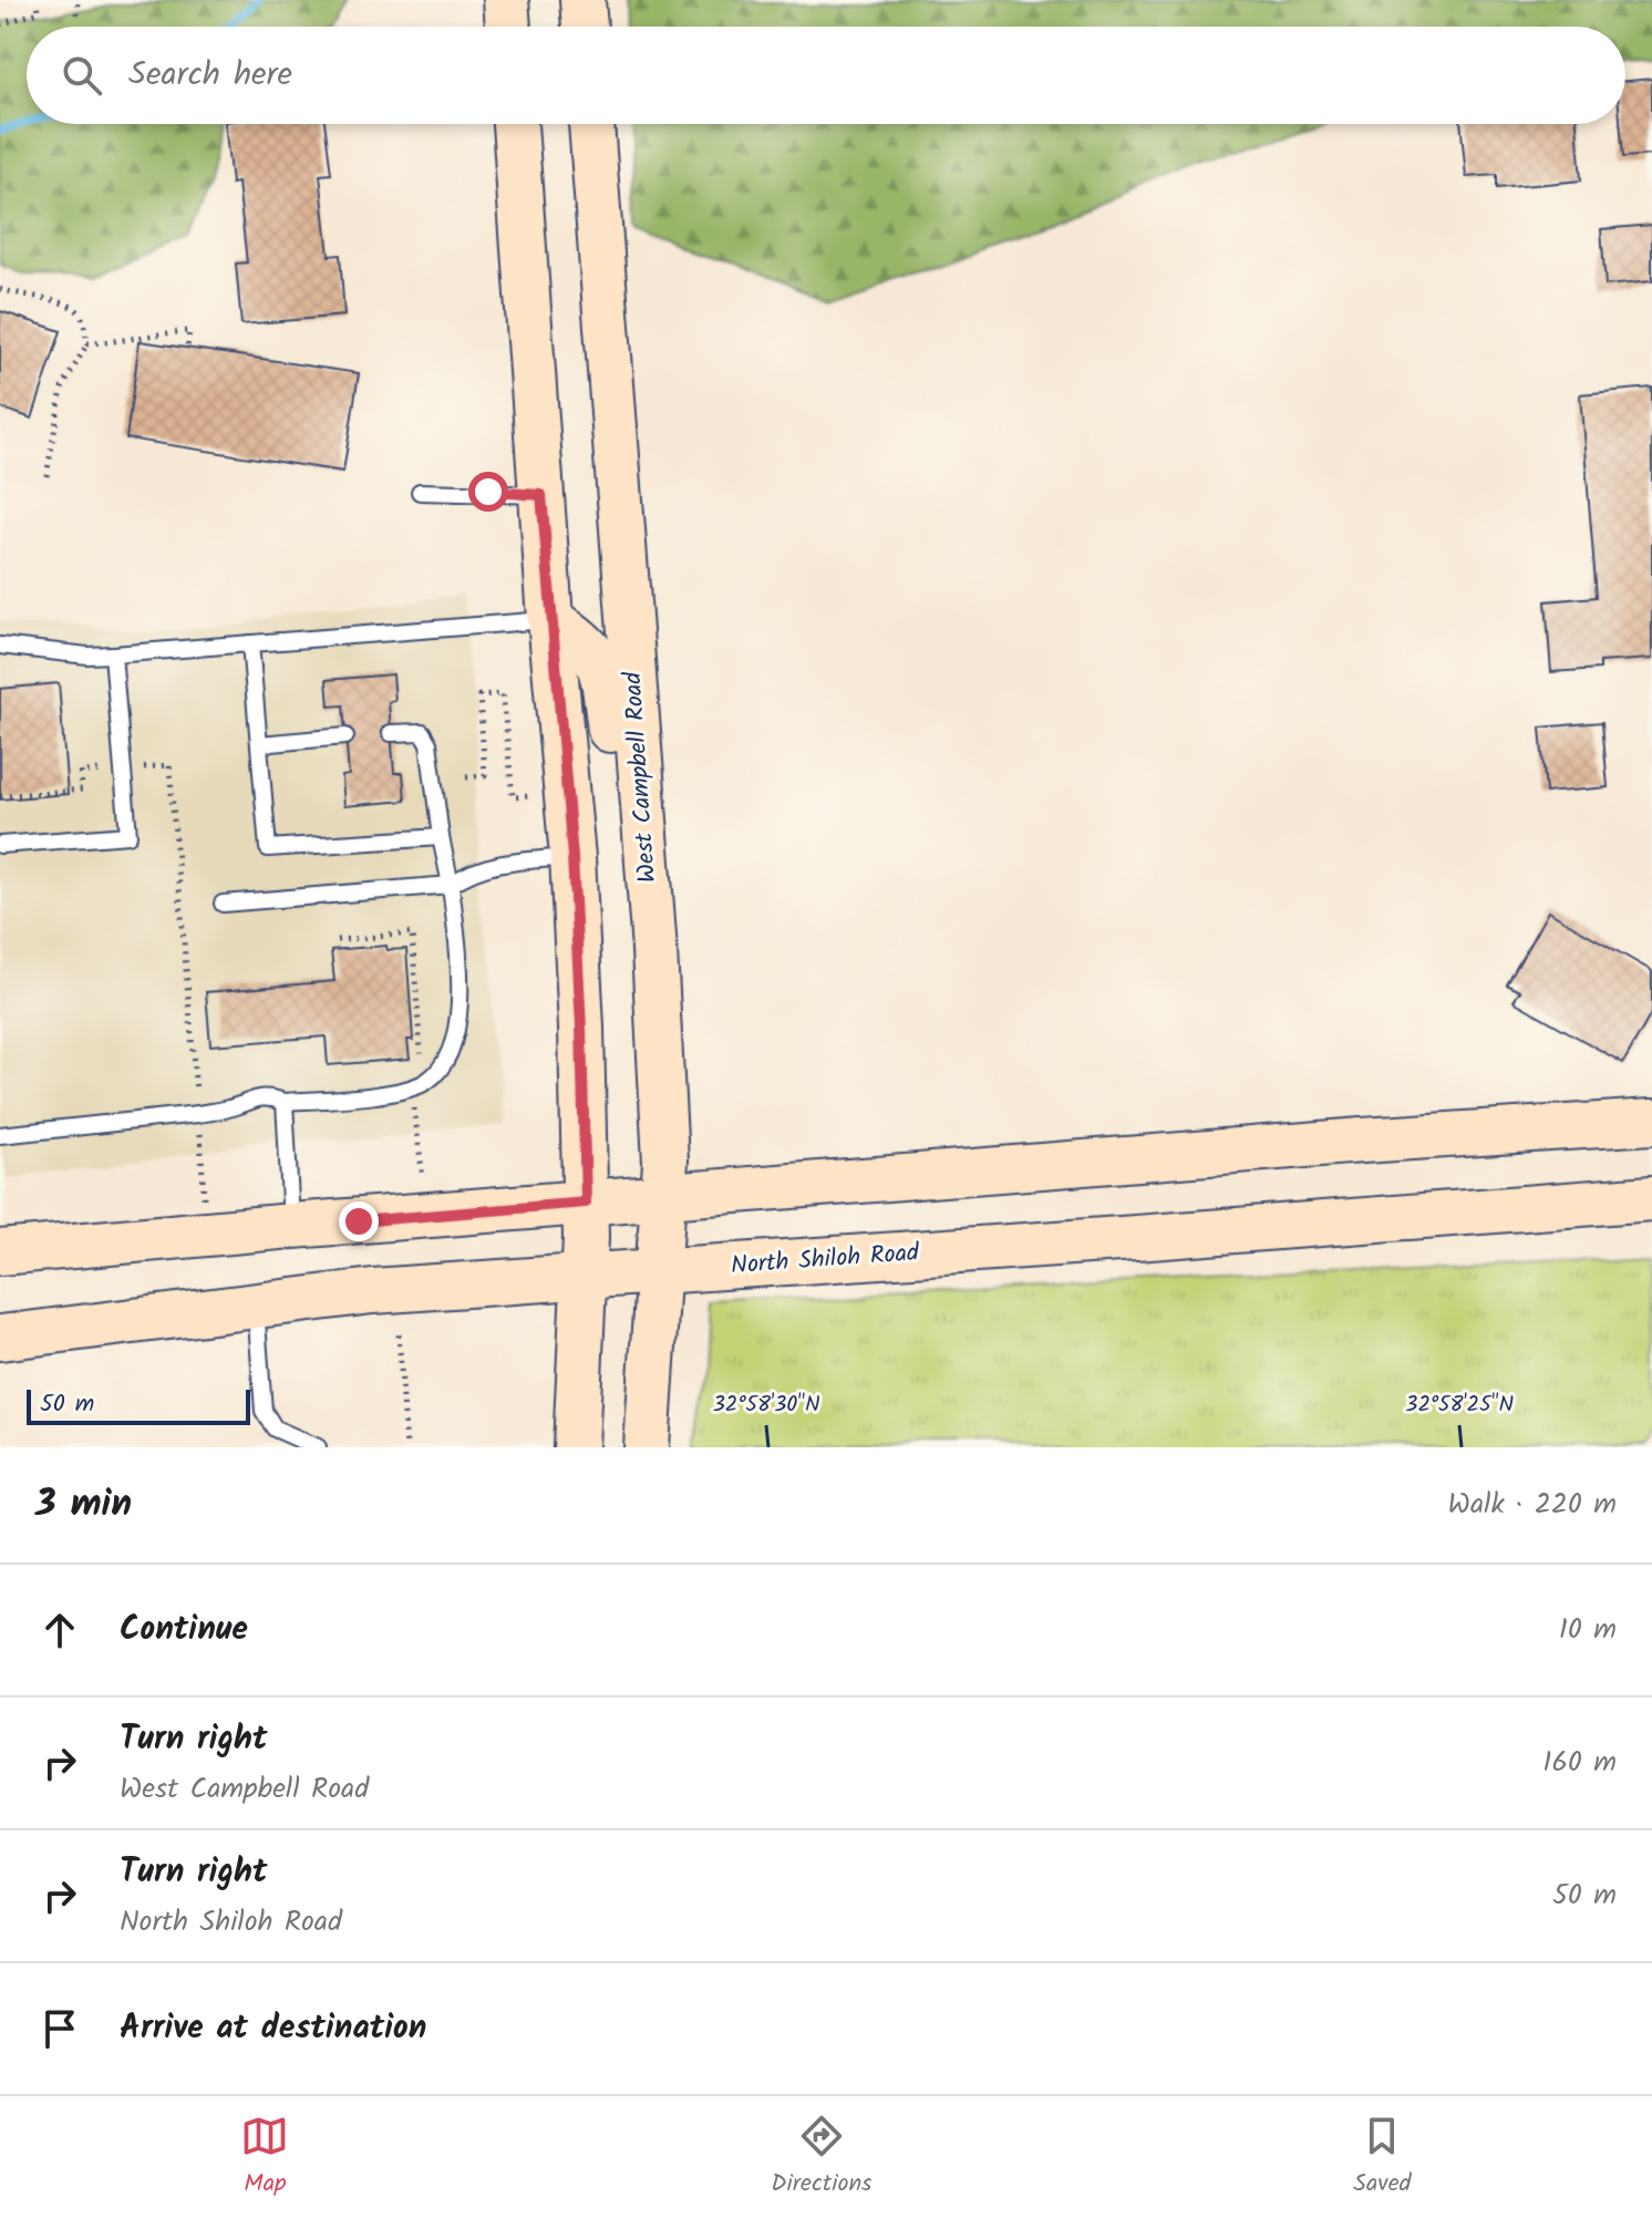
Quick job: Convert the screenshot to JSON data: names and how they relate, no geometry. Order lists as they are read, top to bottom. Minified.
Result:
{"streets":{"main road":["West Campbell Road","North Shiloh Road"]},"crossings":[["West Campbell Road","North Shiloh Road"]],"scale_bar":"50 m","page":{"search":"Search here","scale":"50 m","heading":["3 min","Walk · 220 m"],"list":[["Continue","10 m"],["Turn right","West Campbell Road","160 m"],["Turn right","North Shiloh Road","50 m"],"Arrive at destination"],"nav":["Map","Directions","Saved"]},"coordinates":["32°58'30\"N","32°58'25\"N"]}
